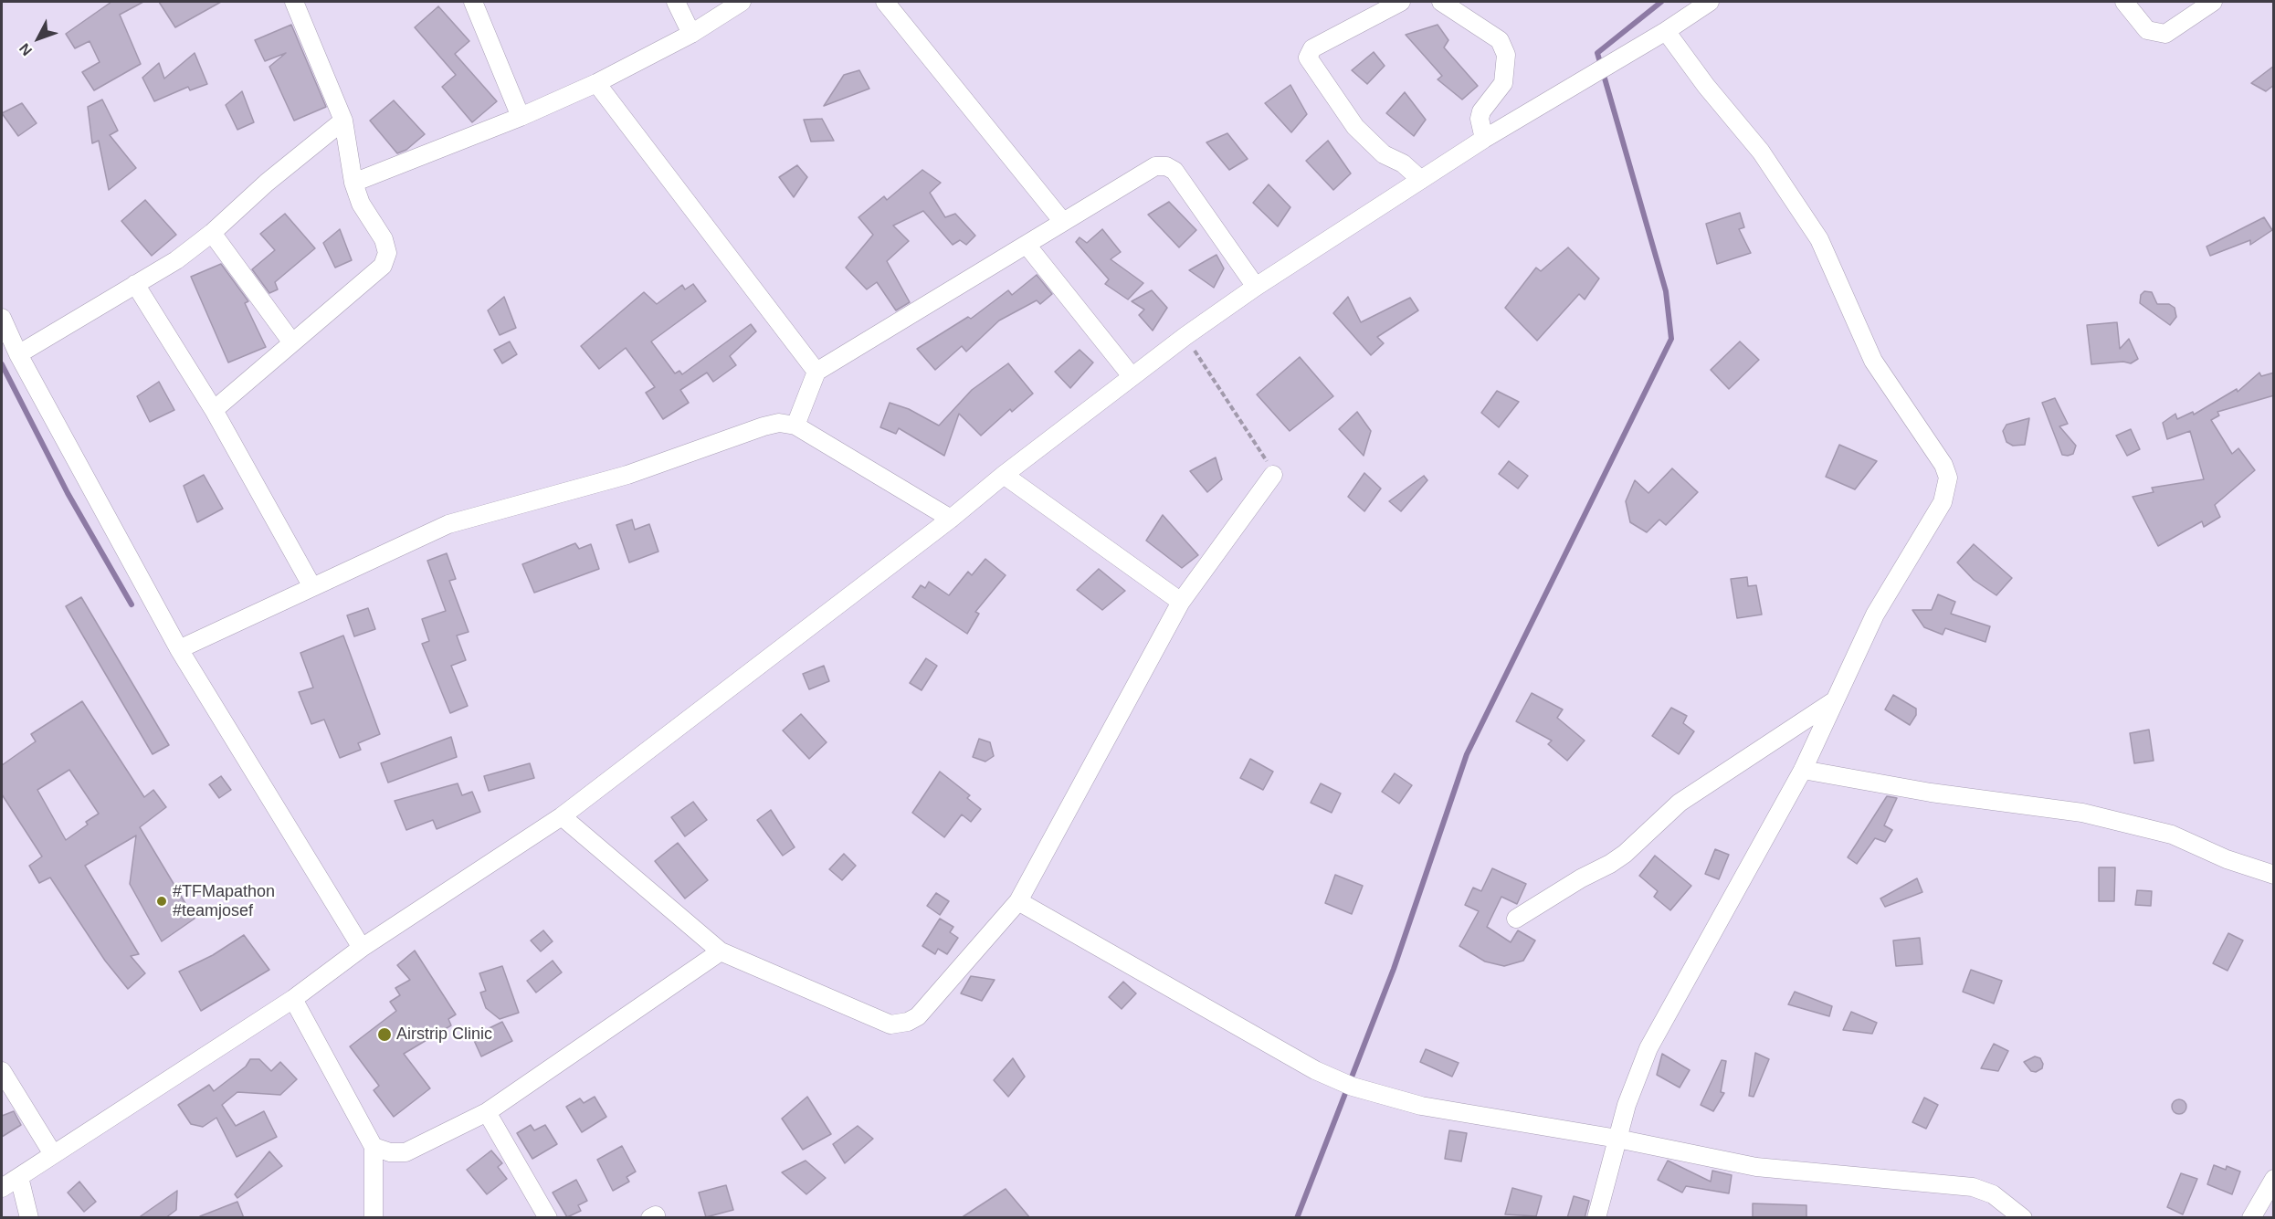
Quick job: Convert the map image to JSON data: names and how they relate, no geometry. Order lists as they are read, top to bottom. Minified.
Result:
{"places":["#TFMapathon #teamjosef","Airstrip Clinic"],"north":"bottom left"}
